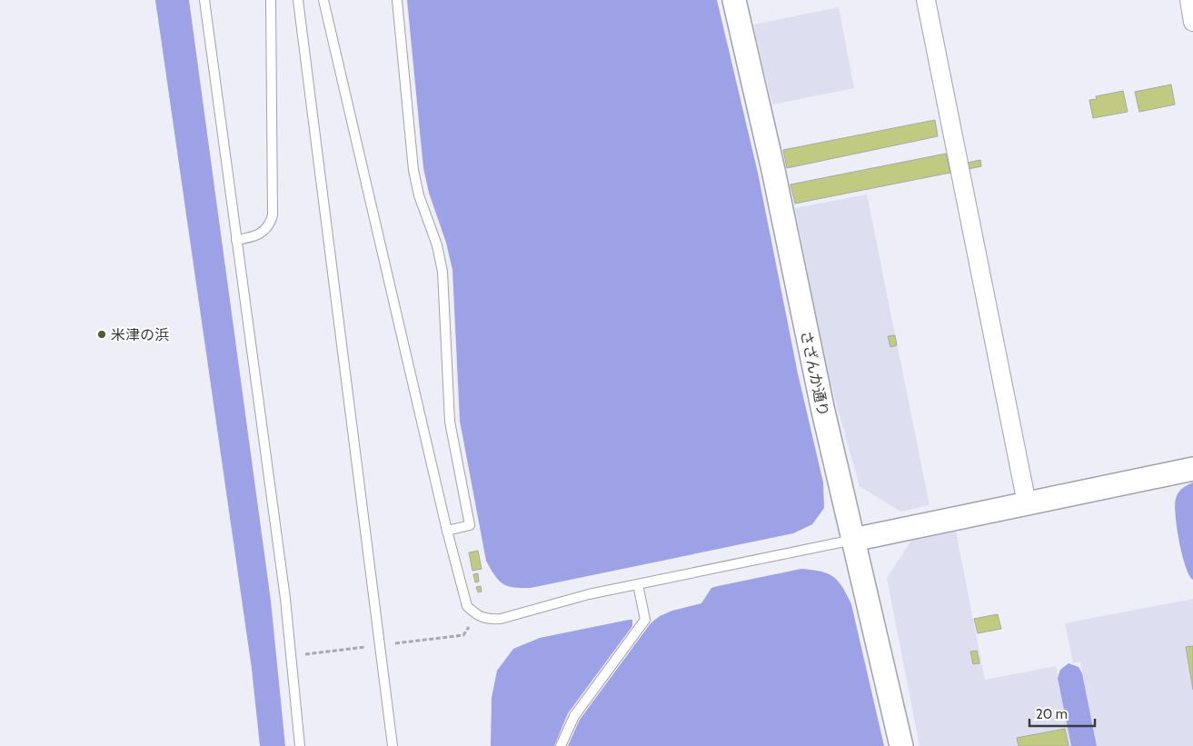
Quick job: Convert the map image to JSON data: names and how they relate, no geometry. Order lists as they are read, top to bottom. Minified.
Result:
{"streets":{"street":["さざんか通り"]},"places":["米津の浜"],"scale_bar":"20 m"}
